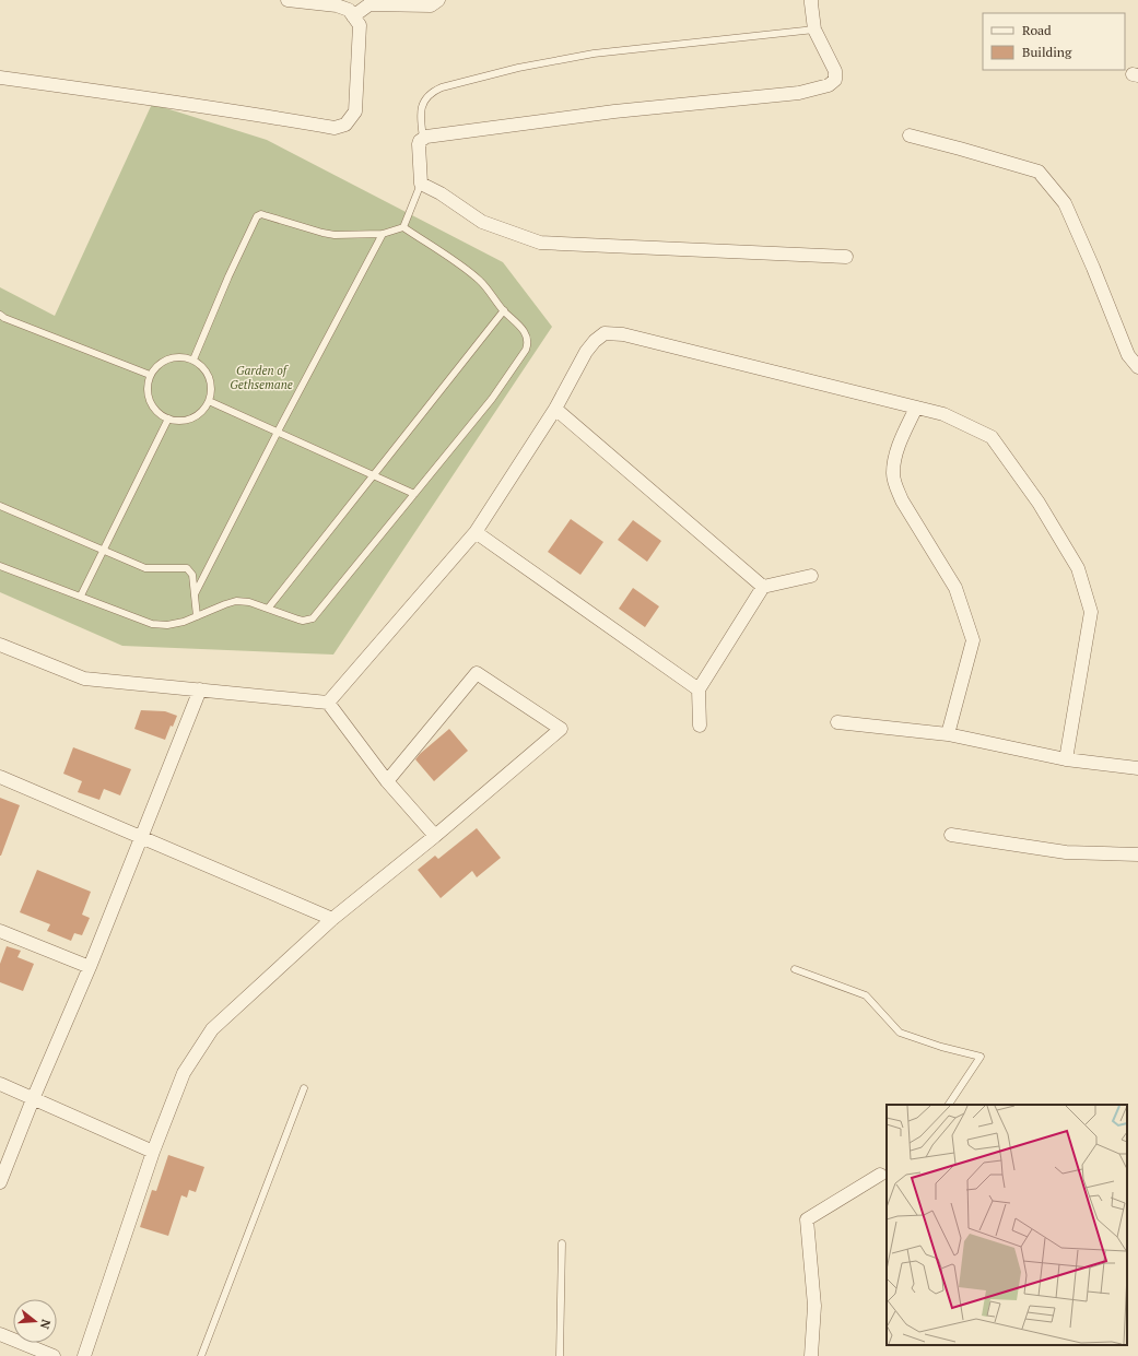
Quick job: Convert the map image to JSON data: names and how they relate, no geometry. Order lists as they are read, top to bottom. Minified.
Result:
{"parks":["Garden of Gethsemane"],"legend":["Road","Building"],"north":"right"}
